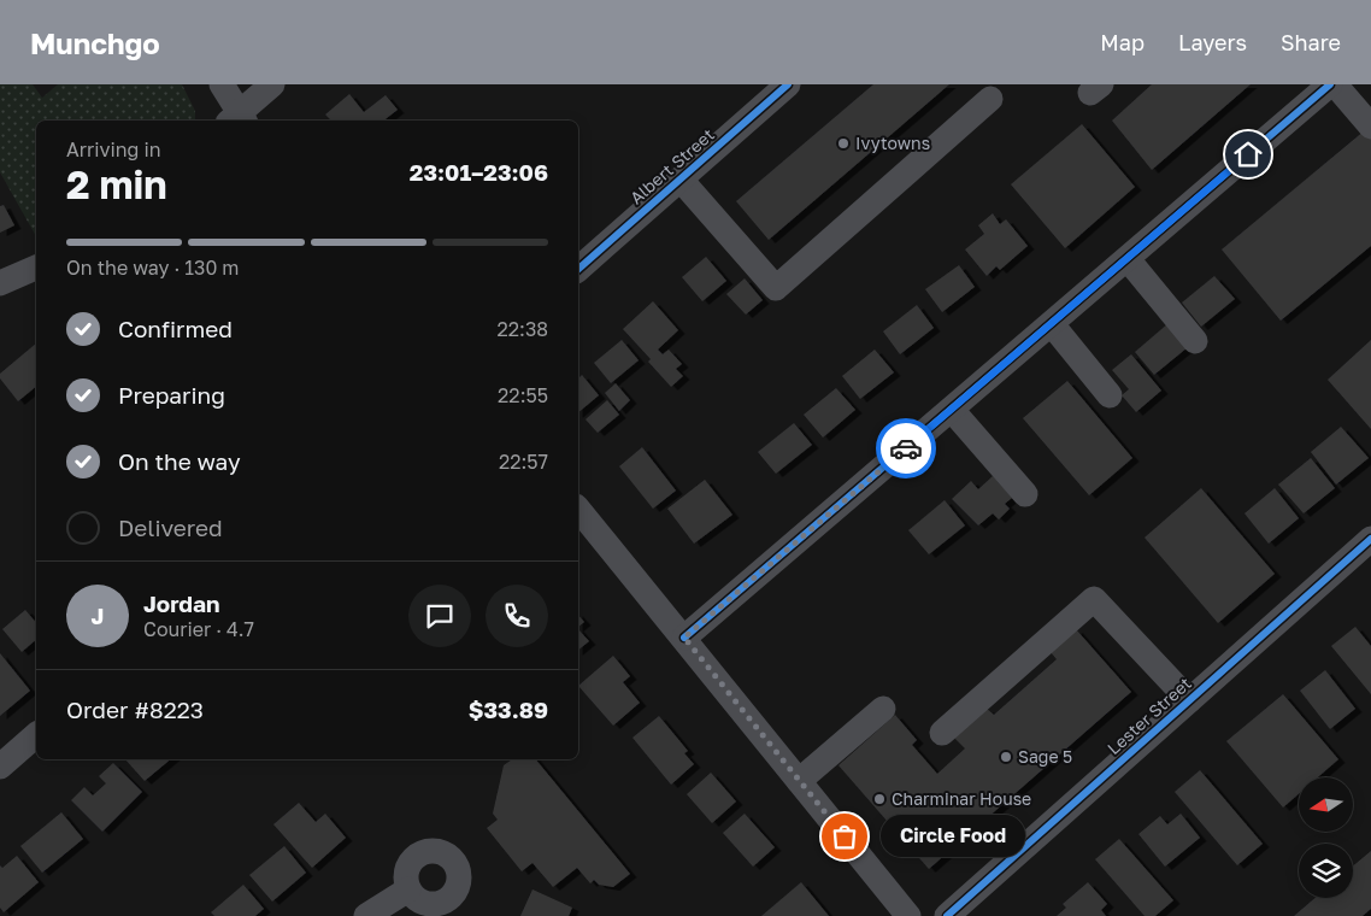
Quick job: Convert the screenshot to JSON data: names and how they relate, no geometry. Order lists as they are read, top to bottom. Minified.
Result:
{"streets":{"street":["Albert Street","Lester Street"]},"places":["Ivytowns","Sage 5","Charminar House","Circle Food"],"north":"left","page":{"header":"Munchgo","nav":["Map","Layers","Share"],"heading":["2 min","Arriving in","23:01–23:06"],"panel":["Jordan","Courier · 4.7","Order #8223","$33.89"],"bar":"On the way · 130 m","list":[["Confirmed","22:38"],["Preparing","22:55"],["On the way","22:57"],"Delivered"],"round":"J","bubble":"Circle Food"}}
